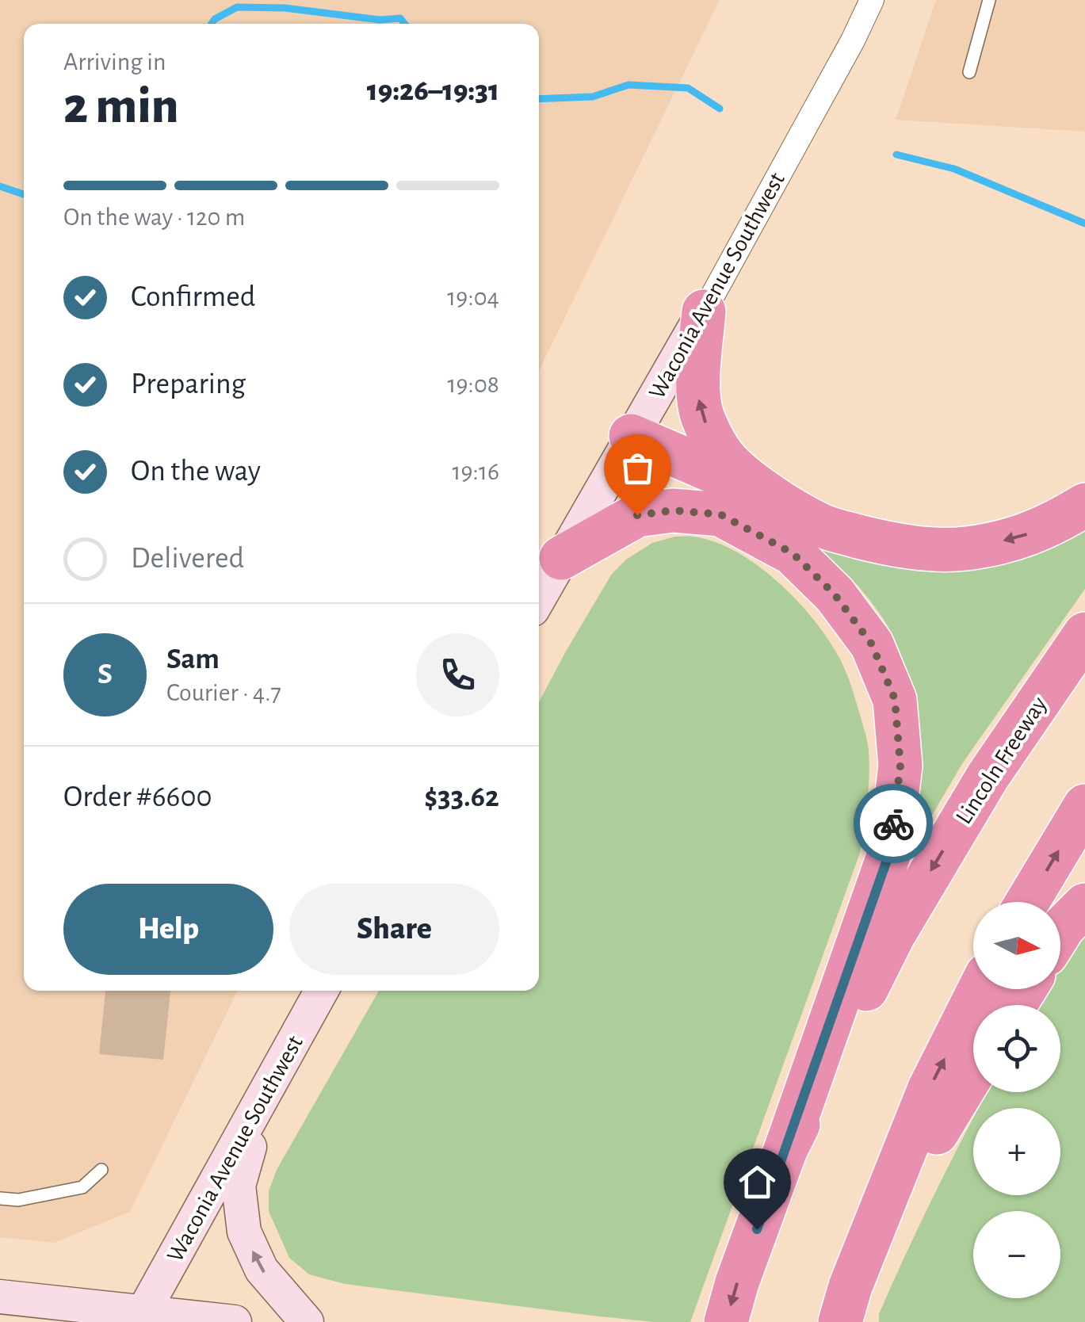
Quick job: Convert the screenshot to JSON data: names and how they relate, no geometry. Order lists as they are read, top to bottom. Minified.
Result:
{"streets":{"highway":["Lincoln Freeway"],"street":["Waconia Avenue Southwest"]},"north":"right","page":{"heading":["2 min","Arriving in","19:26–19:31"],"panel":["Sam","Courier · 4.7","Order #6600","$33.62"],"bar":"On the way · 120 m","list":[["Confirmed","19:04"],["Preparing","19:08"],["On the way","19:16"],"Delivered"],"round":"S","buttons":["Help","Share"],"map_buttons":["+","−"]}}
